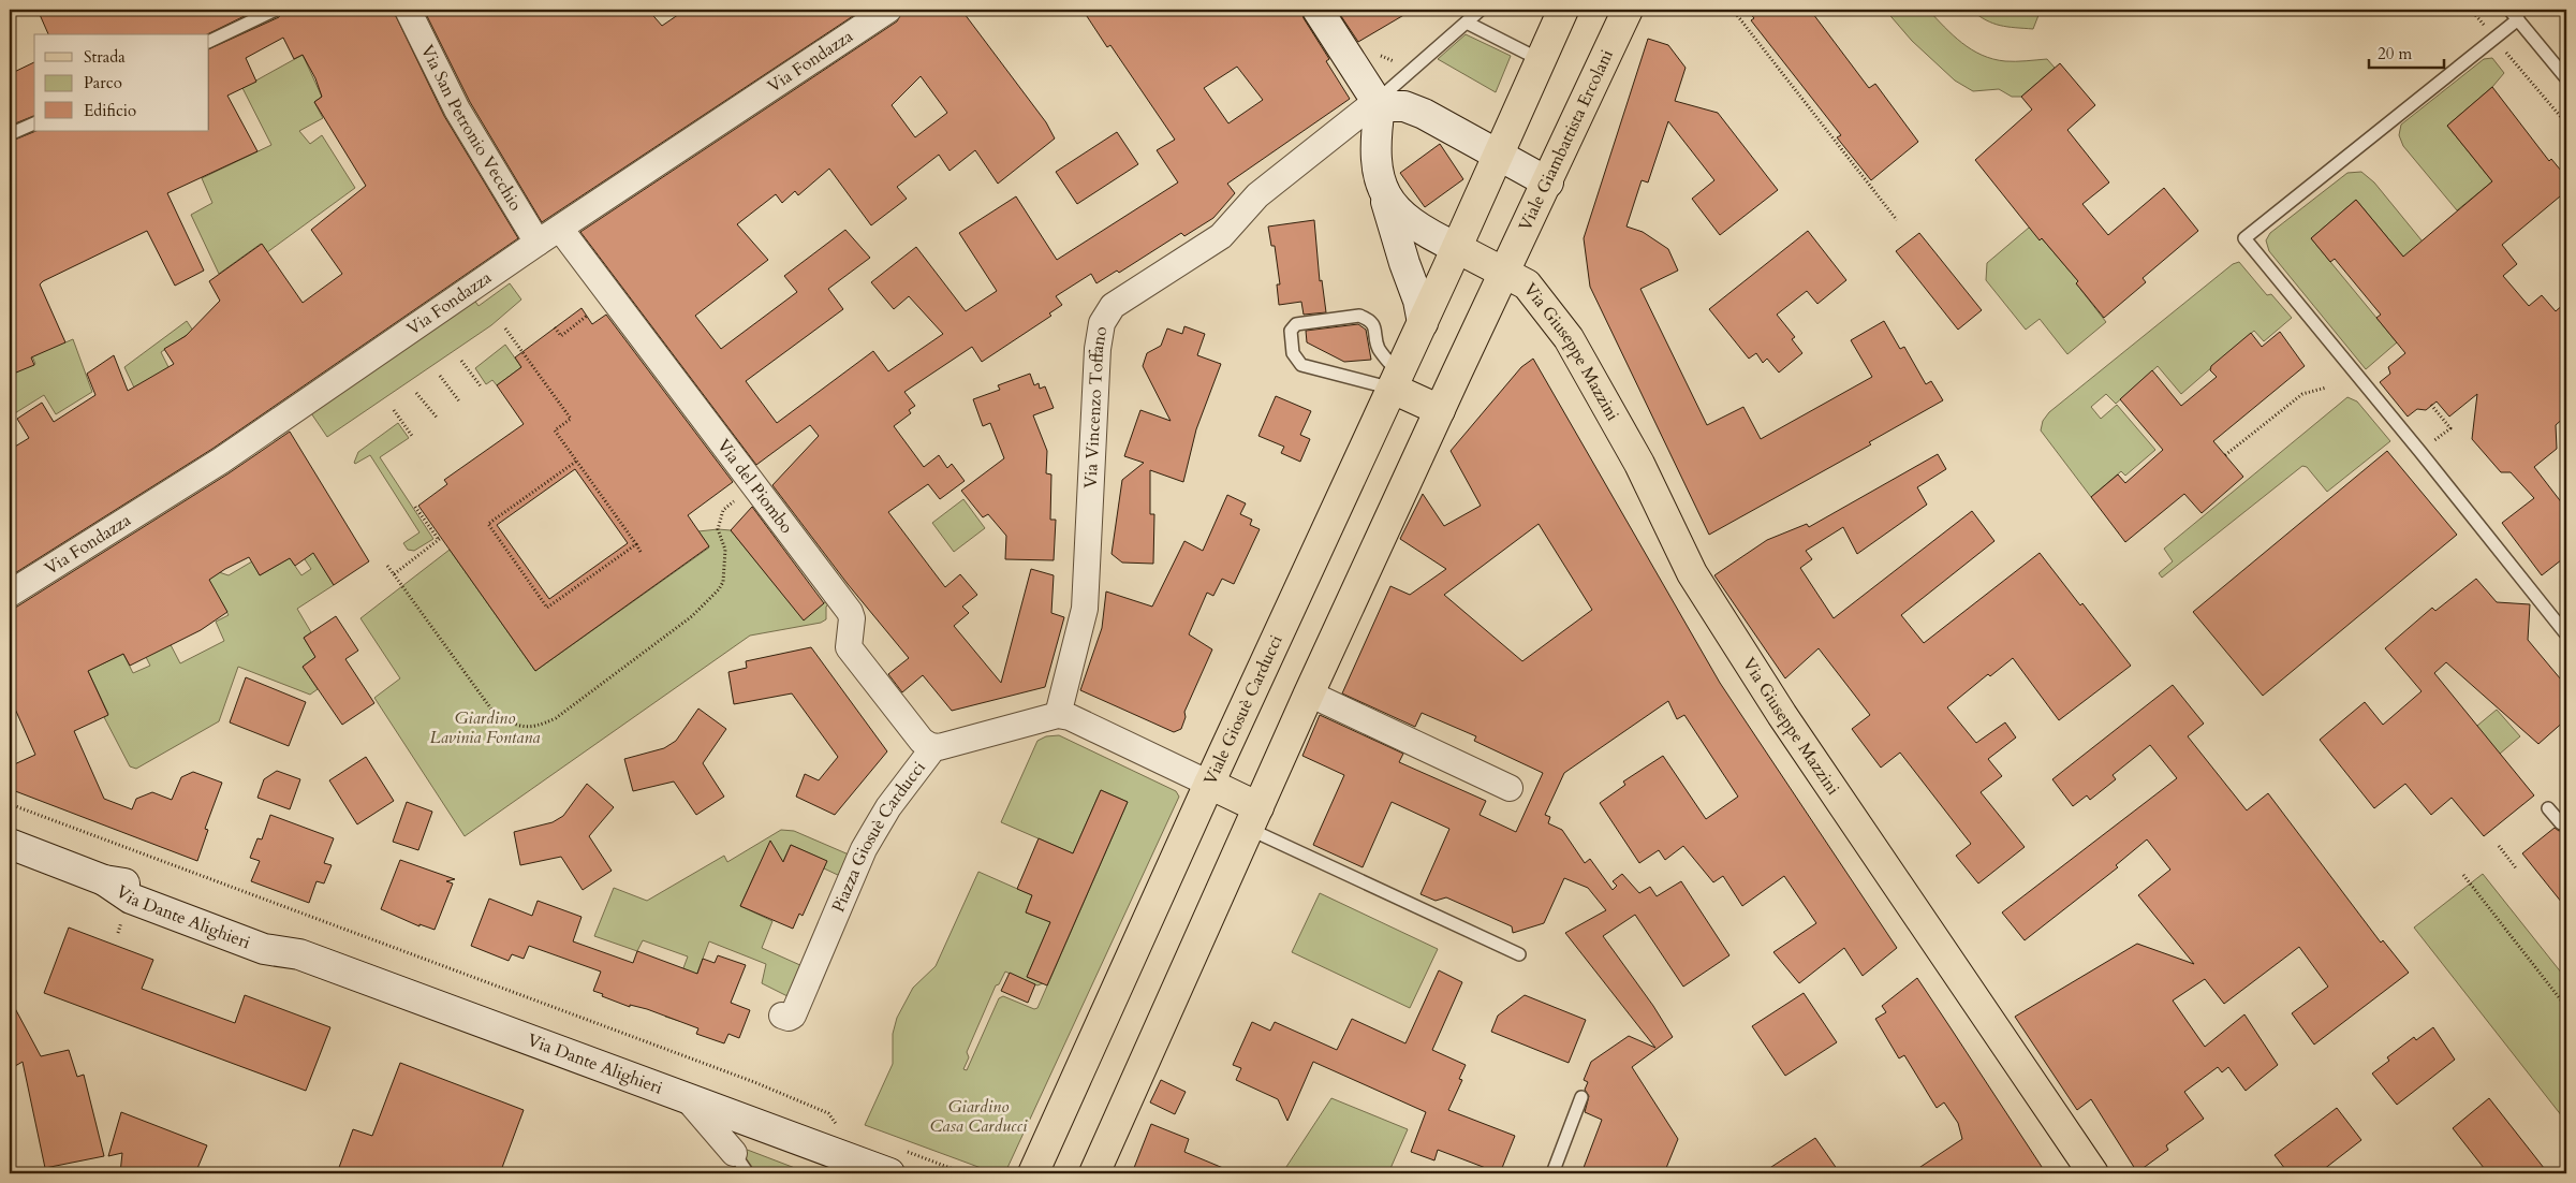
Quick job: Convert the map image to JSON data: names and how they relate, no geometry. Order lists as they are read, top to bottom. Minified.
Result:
{"streets":{"main road":["Viale Giambattista Ercolani","Via Giuseppe Mazzini","Viale Giosuè Carducci"],"street":["Via Fondazza","Via San Petronio Vecchio","Via Vincenzo Toffano","Via del Piombo","Piazza Giosuè Carducci","Via Dante Alighieri"]},"crossings":[["Via Fondazza","Via San Petronio Vecchio"],["Via Fondazza","Via del Piombo"],["Via San Petronio Vecchio","Via del Piombo"],["Viale Giambattista Ercolani","Via Giuseppe Mazzini"],["Via Giuseppe Mazzini","Viale Giosuè Carducci"],["Via Vincenzo Toffano","Piazza Giosuè Carducci"],["Via del Piombo","Piazza Giosuè Carducci"]],"parks":["Giardino Lavinia Fontana","Giardino Casa Carducci"],"legend":["Strada","Parco","Edificio"],"scale_bar":"20 m"}
